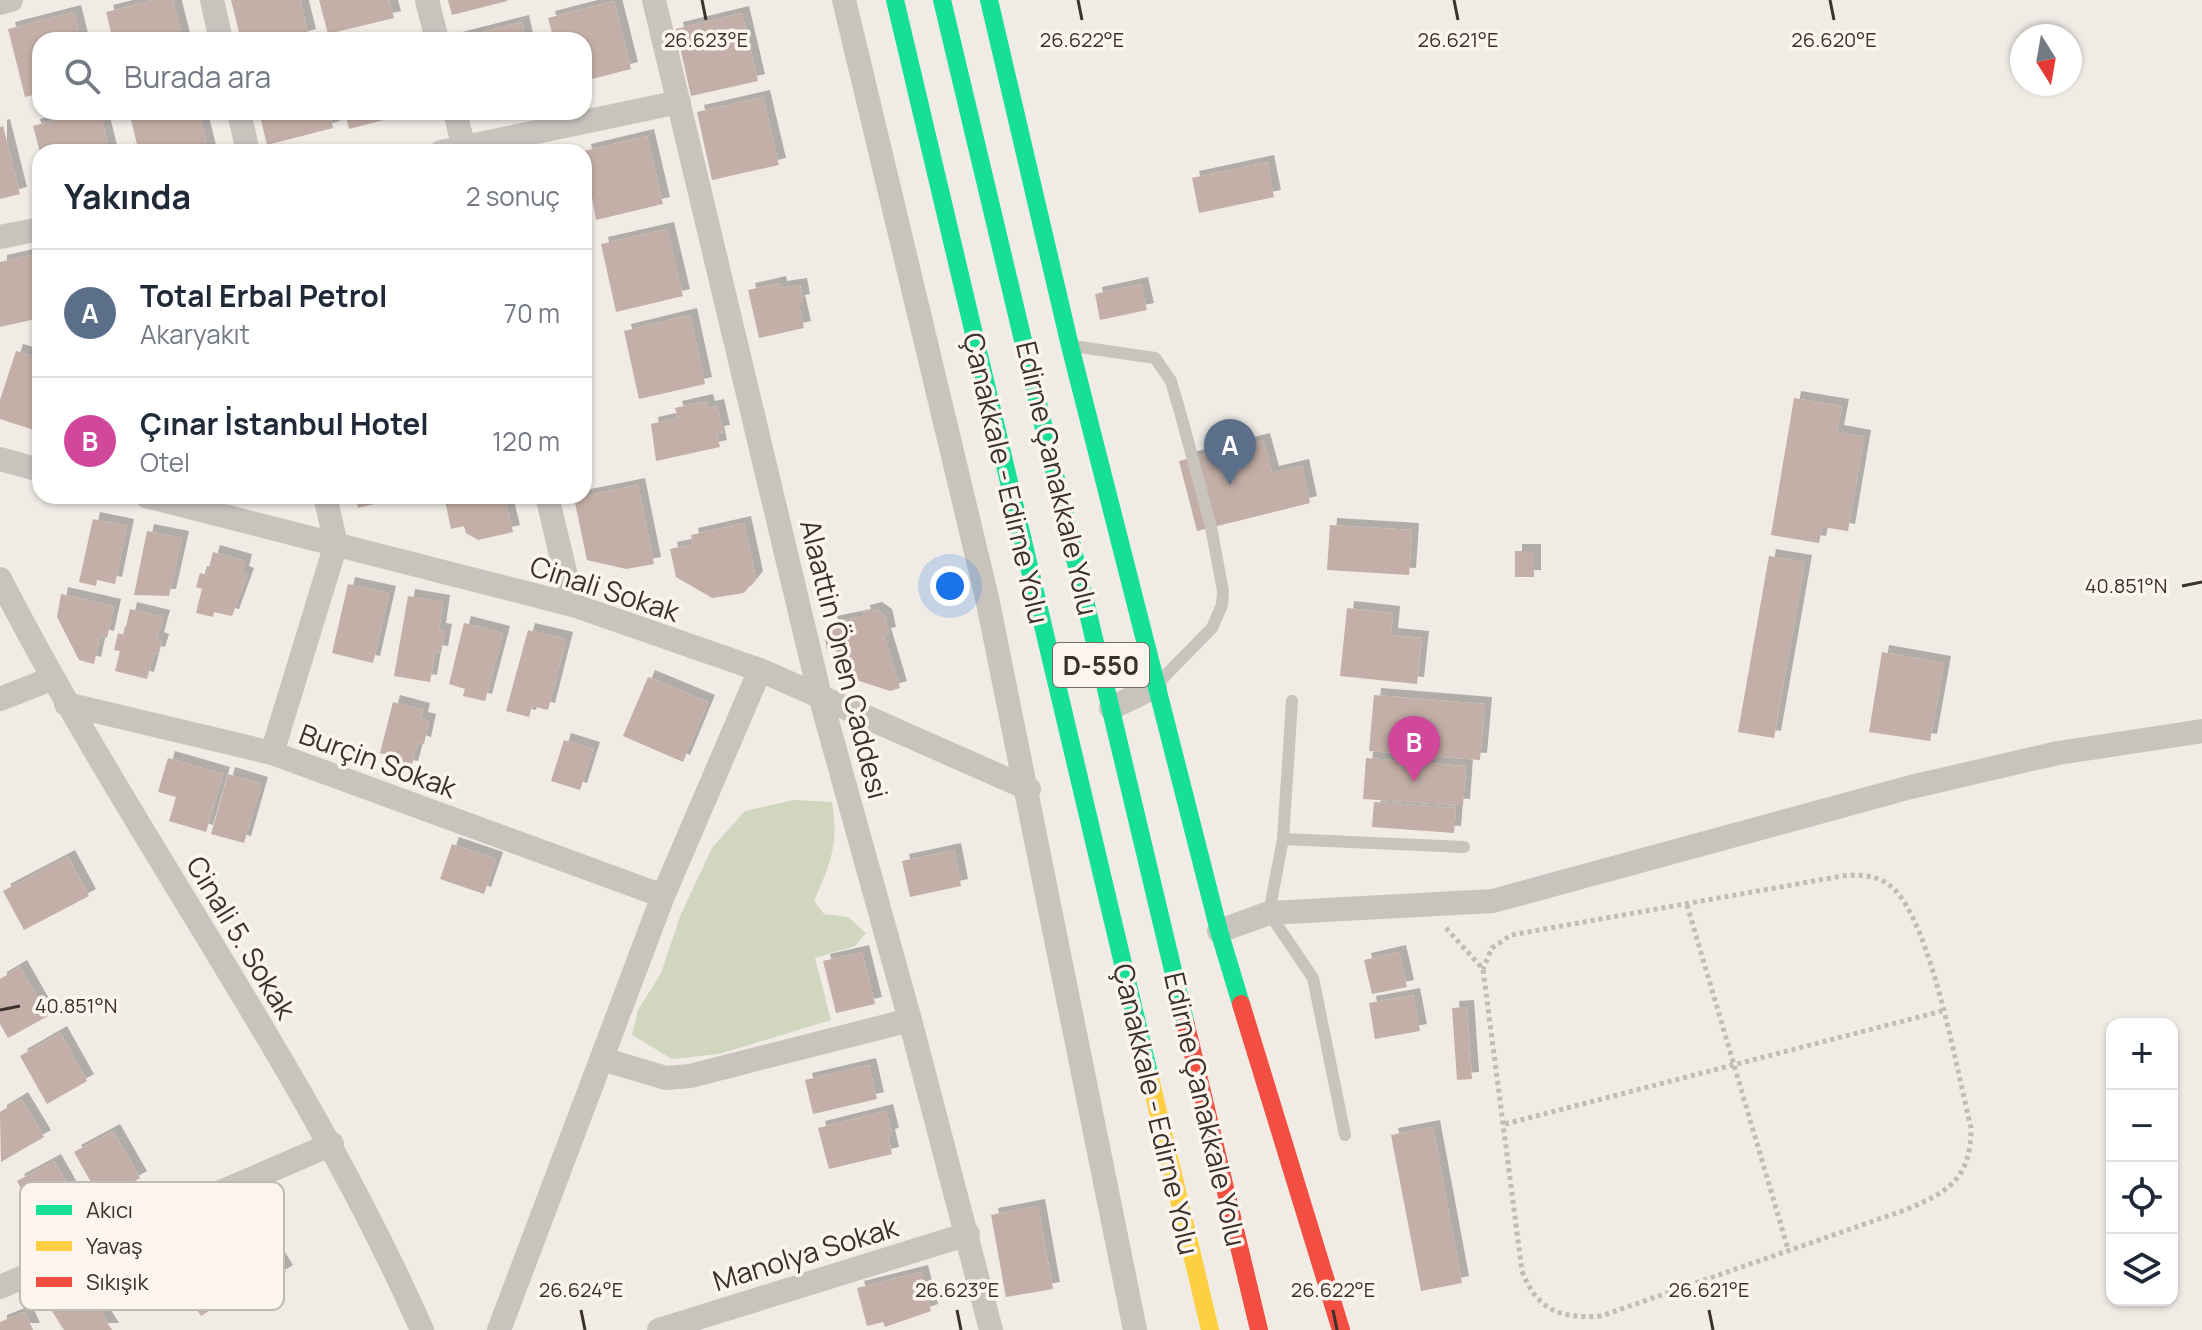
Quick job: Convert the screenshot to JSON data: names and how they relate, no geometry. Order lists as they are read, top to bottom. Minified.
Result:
{"streets":{"main road":["Çanakkale - Edirne Yolu","Edirne Çanakkale Yolu","D-550"],"street":["Cinali Sokak","Alaattin Önen Caddesi","Burçin Sokak","Cinali 5. Sokak","Manolya Sokak"]},"crossings":[["Cinali Sokak","Alaattin Önen Caddesi"],["Alaattin Önen Caddesi","Manolya Sokak"],["Burçin Sokak","Cinali 5. Sokak"]],"legend":["Akıcı","Yavaş","Sıkışık"],"north":"bottom","page":{"search":"Burada ara","heading":["Yakında","2 sonuç"],"list":[{"mark":"A","name":"Total Erbal Petrol","note":"Akaryakıt","value":"70 m"},{"mark":"B","name":"Çınar İstanbul Hotel","note":"Otel","value":"120 m"}],"pins":["A","B"],"map_buttons":["+","−"]},"coordinates":["26.623°E","26.622°E","26.621°E","26.620°E","40.851°N","26.624°E"]}
